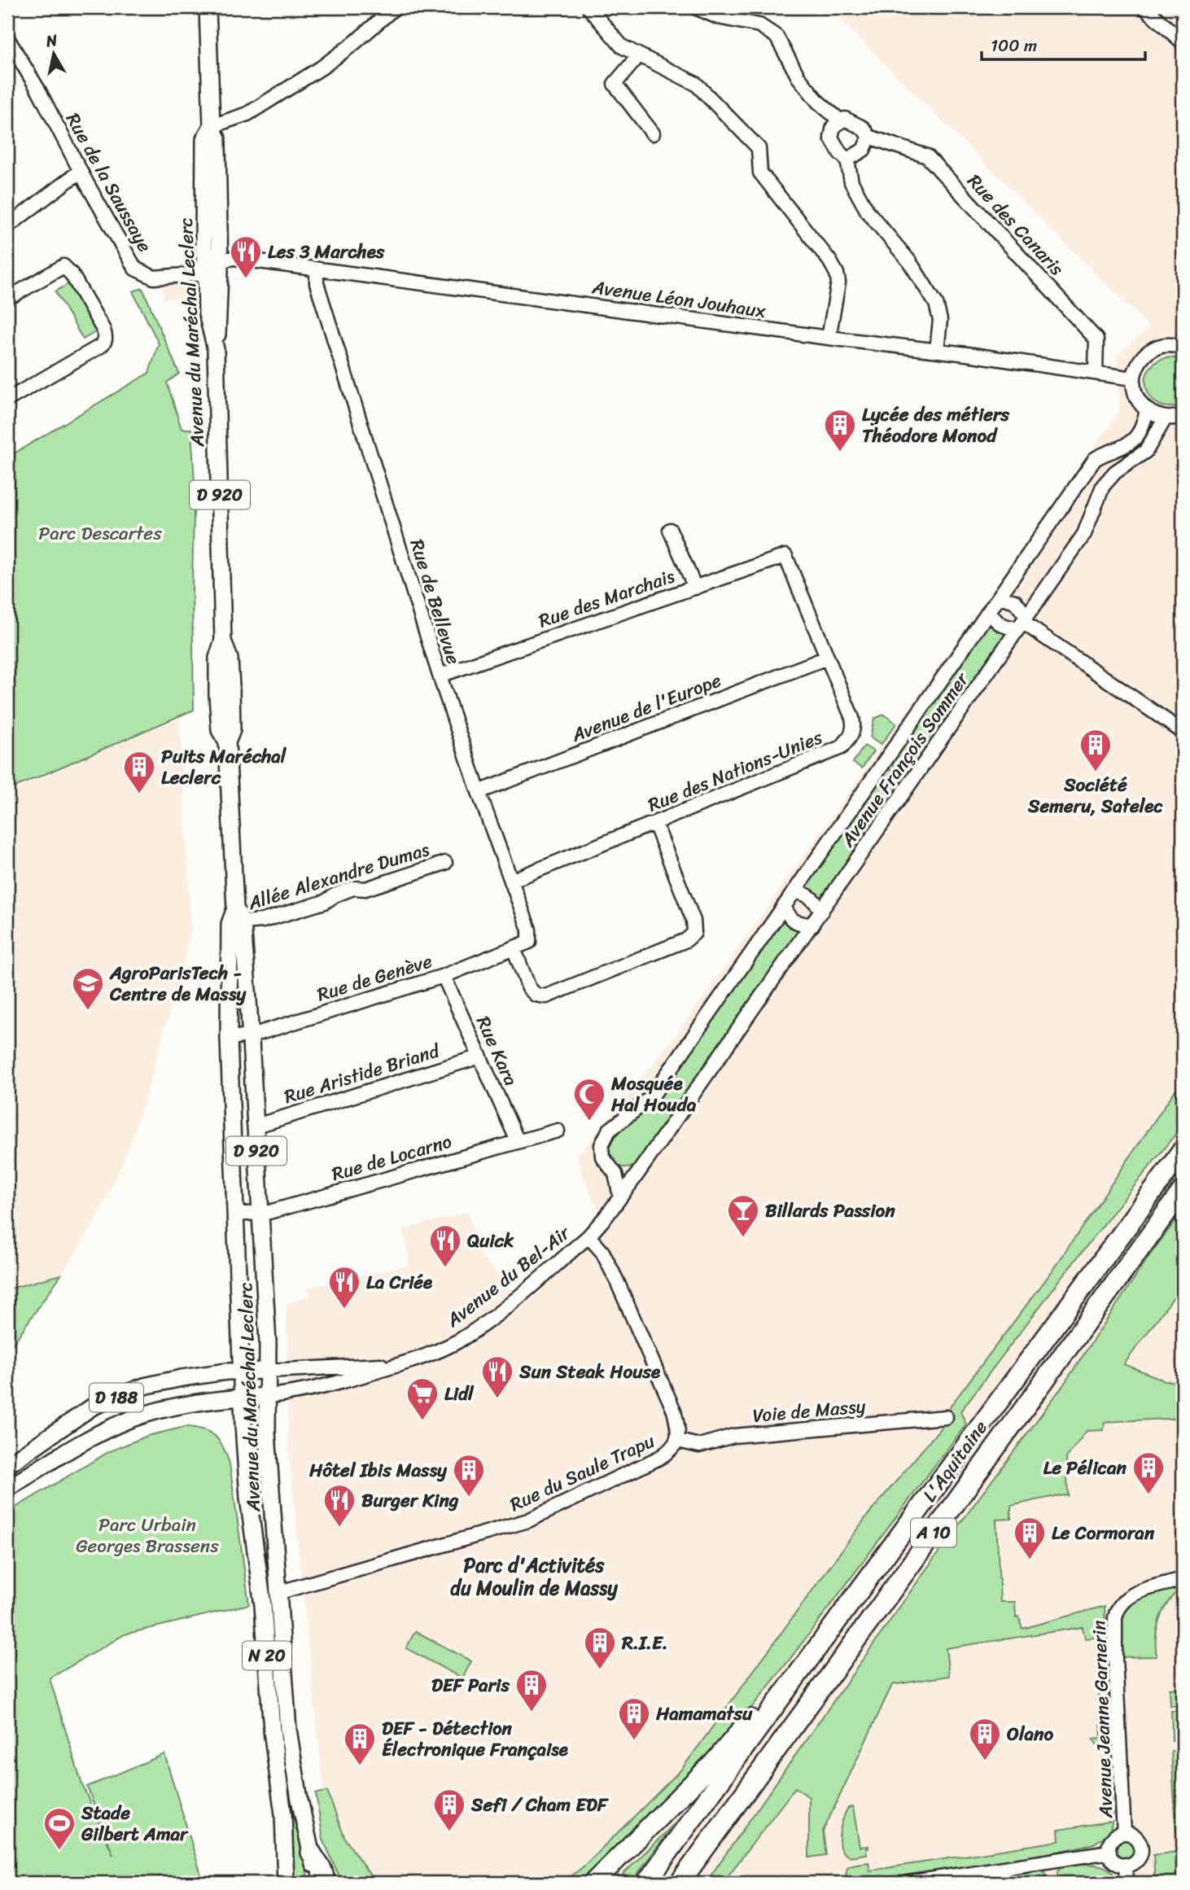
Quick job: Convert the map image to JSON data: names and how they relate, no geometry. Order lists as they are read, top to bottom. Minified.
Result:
{"streets":{"highway":["L'Aquitaine","A 10"],"main road":["Avenue du Maréchal Leclerc","D 920","D 188","N 20"],"street":["Rue de la Saussaye","Rue des Canaris","Avenue Léon Jouhaux","Rue des Marchais","Rue de Bellevue","Avenue de l'Europe","Avenue François Sommer","Rue des Nations-Unies","Allée Alexandre Dumas","Rue de Genève","Rue Kara","Rue Aristide Briand","Rue de Locarno","Avenue du Bel-Air","Voie de Massy","Rue du Saule Trapu","Avenue Jeanne Garnerin"]},"crossings":[["Rue de la Saussaye","Avenue Léon Jouhaux"],["Rue de la Saussaye","Avenue du Maréchal Leclerc"],["Rue de la Saussaye","D 920"],["Rue des Canaris","Avenue Léon Jouhaux"],["Avenue Léon Jouhaux","Avenue du Maréchal Leclerc"],["Avenue Léon Jouhaux","D 920"],["Avenue Léon Jouhaux","Rue de Bellevue"],["Avenue du Maréchal Leclerc","D 920"],["Avenue du Maréchal Leclerc","Allée Alexandre Dumas"],["Avenue du Maréchal Leclerc","Rue de Genève"],["Avenue du Maréchal Leclerc","Rue Aristide Briand"],["Avenue du Maréchal Leclerc","Rue de Locarno"],["Avenue du Maréchal Leclerc","Avenue du Bel-Air"],["Avenue du Maréchal Leclerc","D 188"],["Avenue du Maréchal Leclerc","Rue du Saule Trapu"],["Rue des Marchais","Rue de Bellevue"],["Rue des Marchais","Rue des Nations-Unies"],["Rue de Bellevue","Avenue de l'Europe"],["Rue de Bellevue","Rue des Nations-Unies"],["Rue de Bellevue","Rue de Genève"],["Avenue de l'Europe","Rue des Nations-Unies"],["Rue de Genève","Rue Kara"],["Rue Kara","Rue Aristide Briand"],["Rue Kara","Rue de Locarno"],["Avenue du Bel-Air","D 188"],["Avenue du Bel-Air","Rue du Saule Trapu"],["Voie de Massy","Rue du Saule Trapu"]],"districts":["Parc d'Activités du Moulin de Massy"],"parks":["Parc Descartes","Parc Urbain Georges Brassens"],"places":{"restaurant":["Les 3 Marches","Quick","La Criée","Sun Steak House","Burger King"],"building":["Lycée des métiers Théodore Monod","Société Semeru, Satelec","Puits Maréchal Leclerc","Le Pélican","Hôtel Ibis Massy","Le Cormoran","R.I.E.","DEF Paris","Hamamatsu","Olano","DEF - Détection Électronique Française","Sefi / Cham EDF"],"school or university":["AgroParisTech - Centre de Massy"],"mosque":["Mosquée Hal Houda"],"bar":["Billards Passion"],"supermarket":["Lidl"],"sports":["Stade Gilbert Amar"]},"scale_bar":"100 m","north":"top"}
